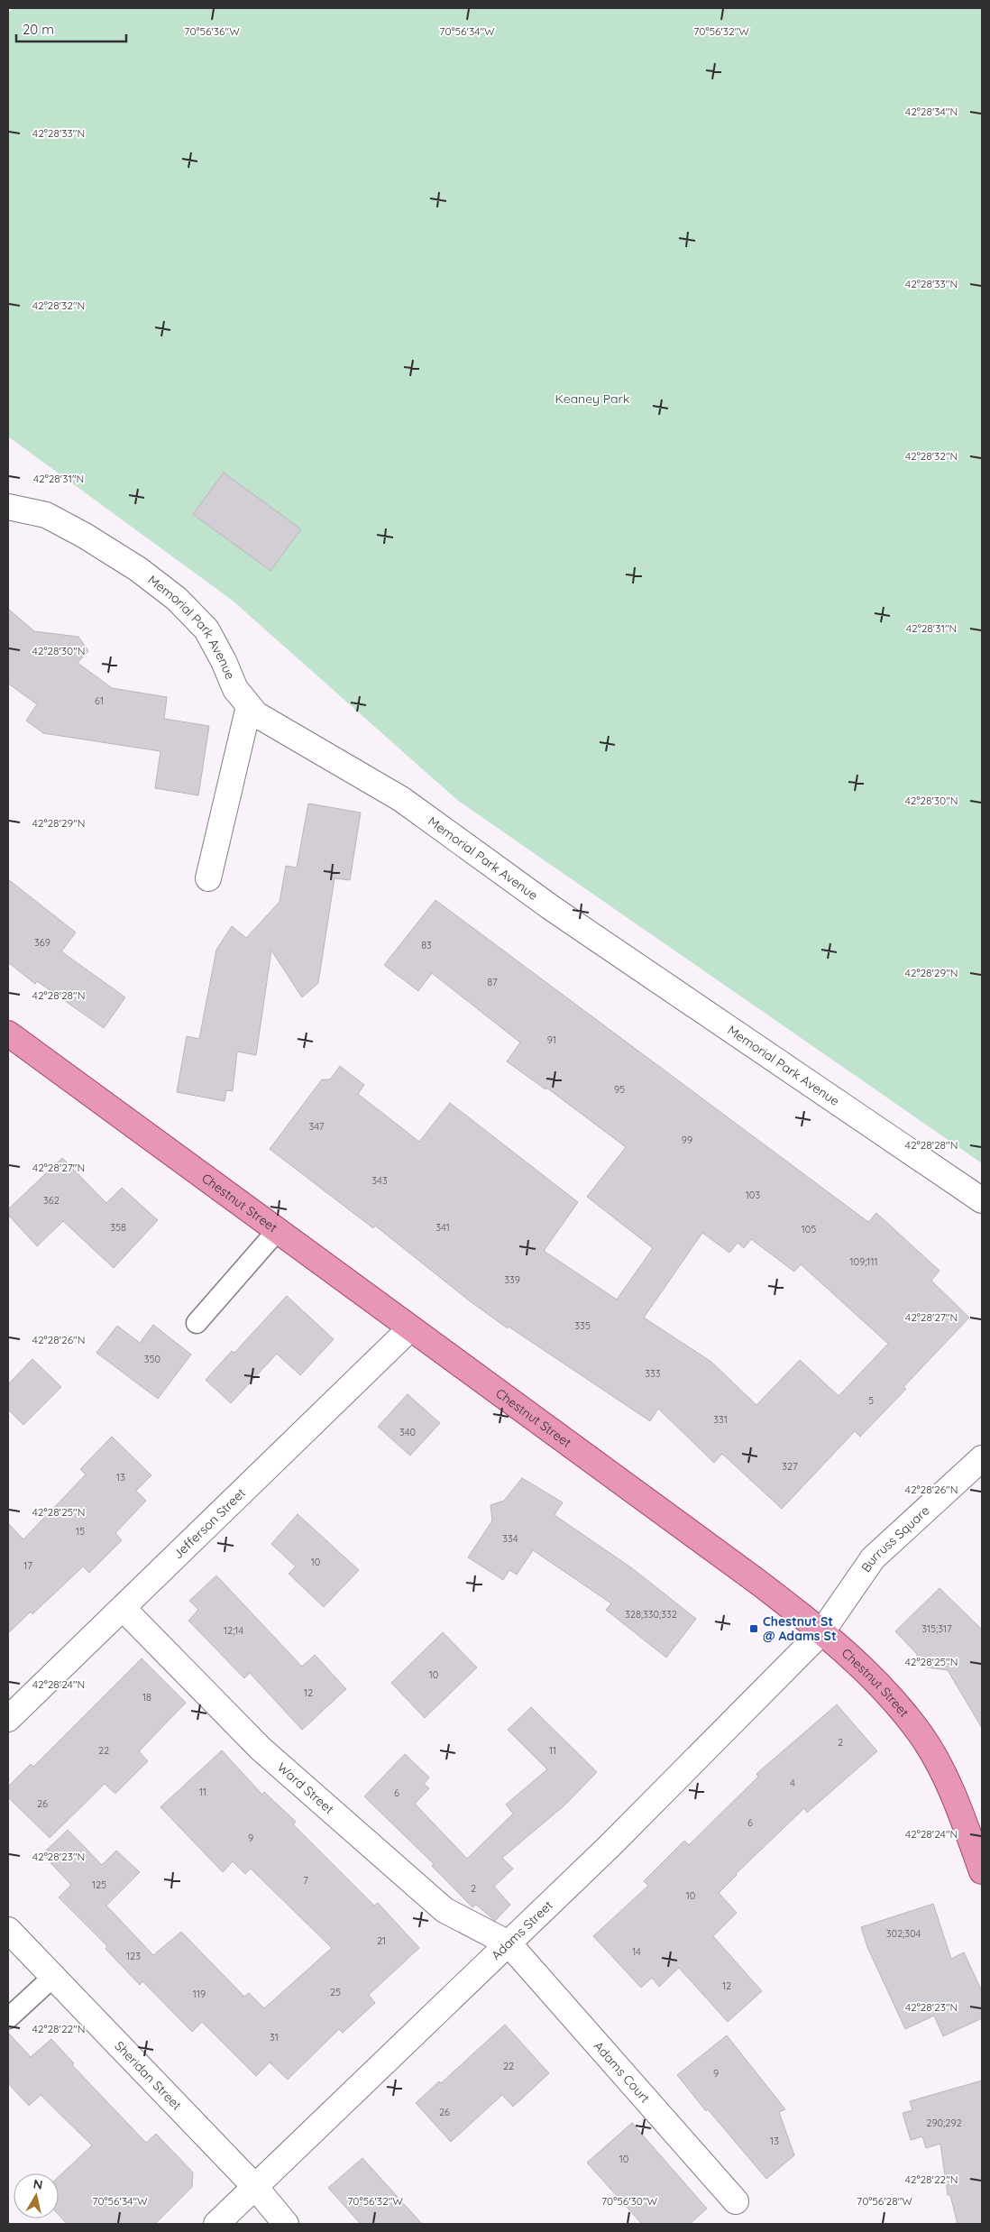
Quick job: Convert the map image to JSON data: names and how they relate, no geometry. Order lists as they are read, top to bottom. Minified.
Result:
{"streets":{"main road":["Chestnut Street"],"street":["Memorial Park Avenue","Jefferson Street","Burruss Square","Ward Street","Adams Street","Adams Court","Sheridan Street"]},"crossings":[["Chestnut Street","Jefferson Street"],["Chestnut Street","Burruss Square"],["Chestnut Street","Adams Street"],["Jefferson Street","Ward Street"],["Burruss Square","Adams Street"],["Ward Street","Adams Street"],["Ward Street","Adams Court"],["Adams Street","Adams Court"],["Adams Street","Sheridan Street"]],"parks":["Keaney Park"],"places":{"transit":["Chestnut St @ Adams St"]},"house_numbers":["61","369","83","87","91","95","347","99","343","103","362","358","341","105","109;111","339","335","350","333","5","331","340","327","13","15","334","10","17","328;330;332","315;317","12;14","10","12","18","2","22","11","4","11","6","26","6","9","7","125","2","10","302;304","21","14","123","12","25","119","31","22","9","26","290;292","13","10"],"scale_bar":"20 m","north":"top","coordinates":["70°56'36\"W","70°56'34\"W","70°56'32\"W","42°28'34\"N","42°28'33\"N","42°28'32\"N","42°28'31\"N","42°28'30\"N","42°28'29\"N","42°28'28\"N","42°28'27\"N","42°28'26\"N","42°28'25\"N","42°28'24\"N","42°28'23\"N","42°28'22\"N","70°56'30\"W","70°56'28\"W"]}
